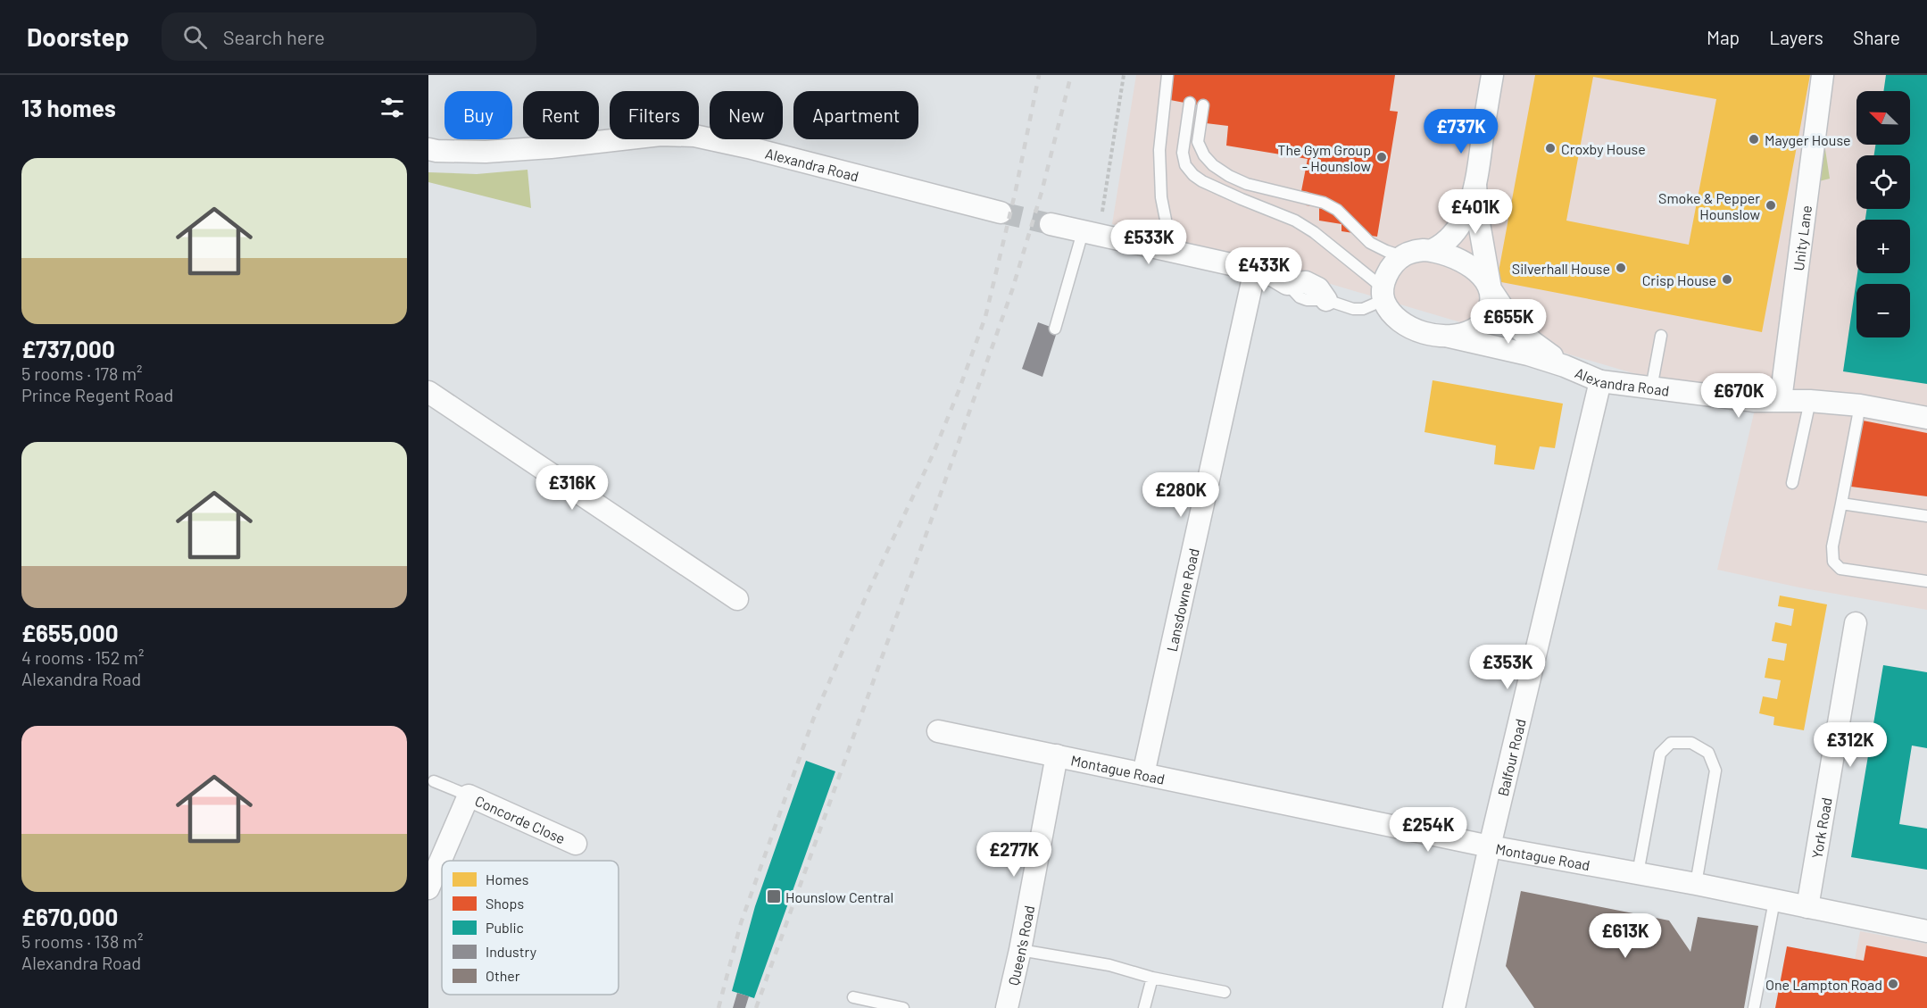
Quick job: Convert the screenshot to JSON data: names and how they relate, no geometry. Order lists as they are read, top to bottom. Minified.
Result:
{"streets":{"street":["Alexandra Road","Unity Lane","Lansdowne Road","Balfour Road","Montague Road","Concorde Close","York Road","Queen's Road"]},"crossings":[["Alexandra Road","Unity Lane"],["Alexandra Road","Balfour Road"],["Lansdowne Road","Montague Road"],["Balfour Road","Montague Road"],["Montague Road","York Road"],["Montague Road","Queen's Road"]],"places":{"other":["Mayger House","Croxby House","The Gym Group - Hounslow","Smoke & Pepper Hounslow","Silverhall House","Crisp House","One Lampton Road"],"transit":["Hounslow Central"]},"legend":["Homes","Shops","Public","Industry","Other"],"north":"top left","page":{"header":"Doorstep","search":"Search here","nav":["Map","Layers","Share"],"heading":"13 homes","map_buttons":["+","−"],"chip":["Buy","Rent","Filters","New","Apartment"],"price":["£737K","£401K","£533K","£433K","£655K","£670K","£316K","£280K","£353K","£312K","£254K","£277K","£613K"],"list":[{"name":"£737,000","note":"5 rooms · 178 m² · Prince Regent Road"},{"name":"£655,000","note":"4 rooms · 152 m² · Alexandra Road"},{"name":"£670,000","note":"5 rooms · 138 m² · Alexandra Road"}]}}
